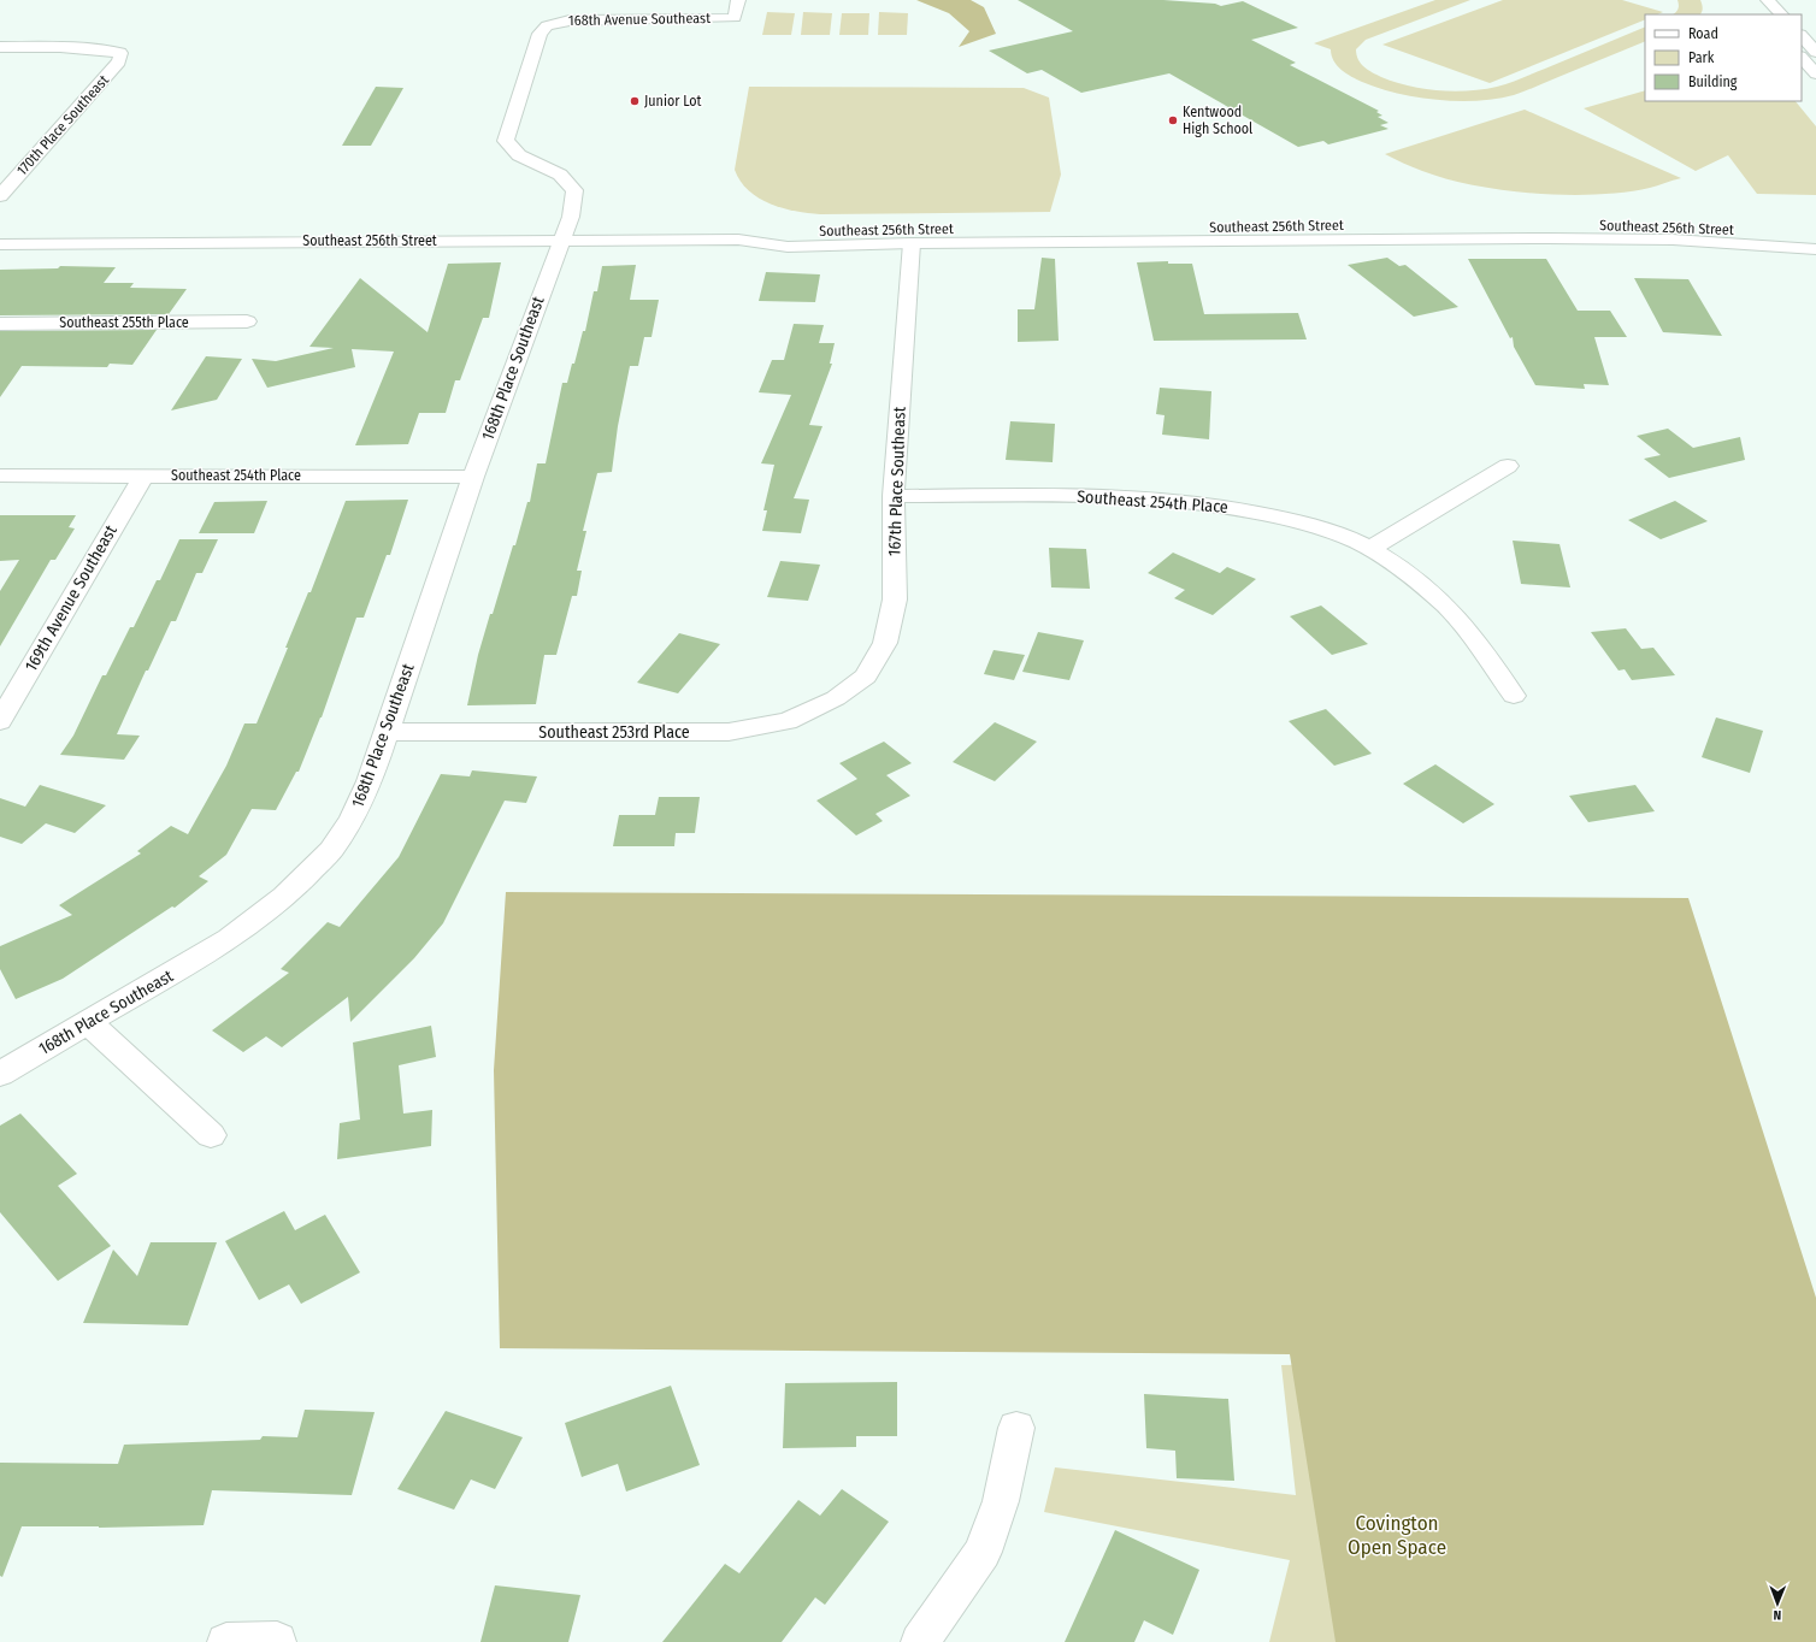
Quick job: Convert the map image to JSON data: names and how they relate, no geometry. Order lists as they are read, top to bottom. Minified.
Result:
{"streets":{"street":["168th Avenue Southeast","170th Place Southeast","Southeast 256th Street","Southeast 255th Place","168th Place Southeast","Southeast 254th Place","167th Place Southeast","169th Avenue Southeast","Southeast 253rd Place"]},"crossings":[["168th Avenue Southeast","Southeast 256th Street"],["168th Avenue Southeast","168th Place Southeast"],["Southeast 256th Street","168th Place Southeast"],["Southeast 256th Street","167th Place Southeast"],["168th Place Southeast","Southeast 254th Place"],["168th Place Southeast","Southeast 253rd Place"],["Southeast 254th Place","167th Place Southeast"],["Southeast 254th Place","169th Avenue Southeast"],["167th Place Southeast","Southeast 253rd Place"]],"parks":["Covington Open Space"],"places":["Junior Lot","Kentwood High School"],"legend":["Road","Park","Building"],"north":"bottom"}
